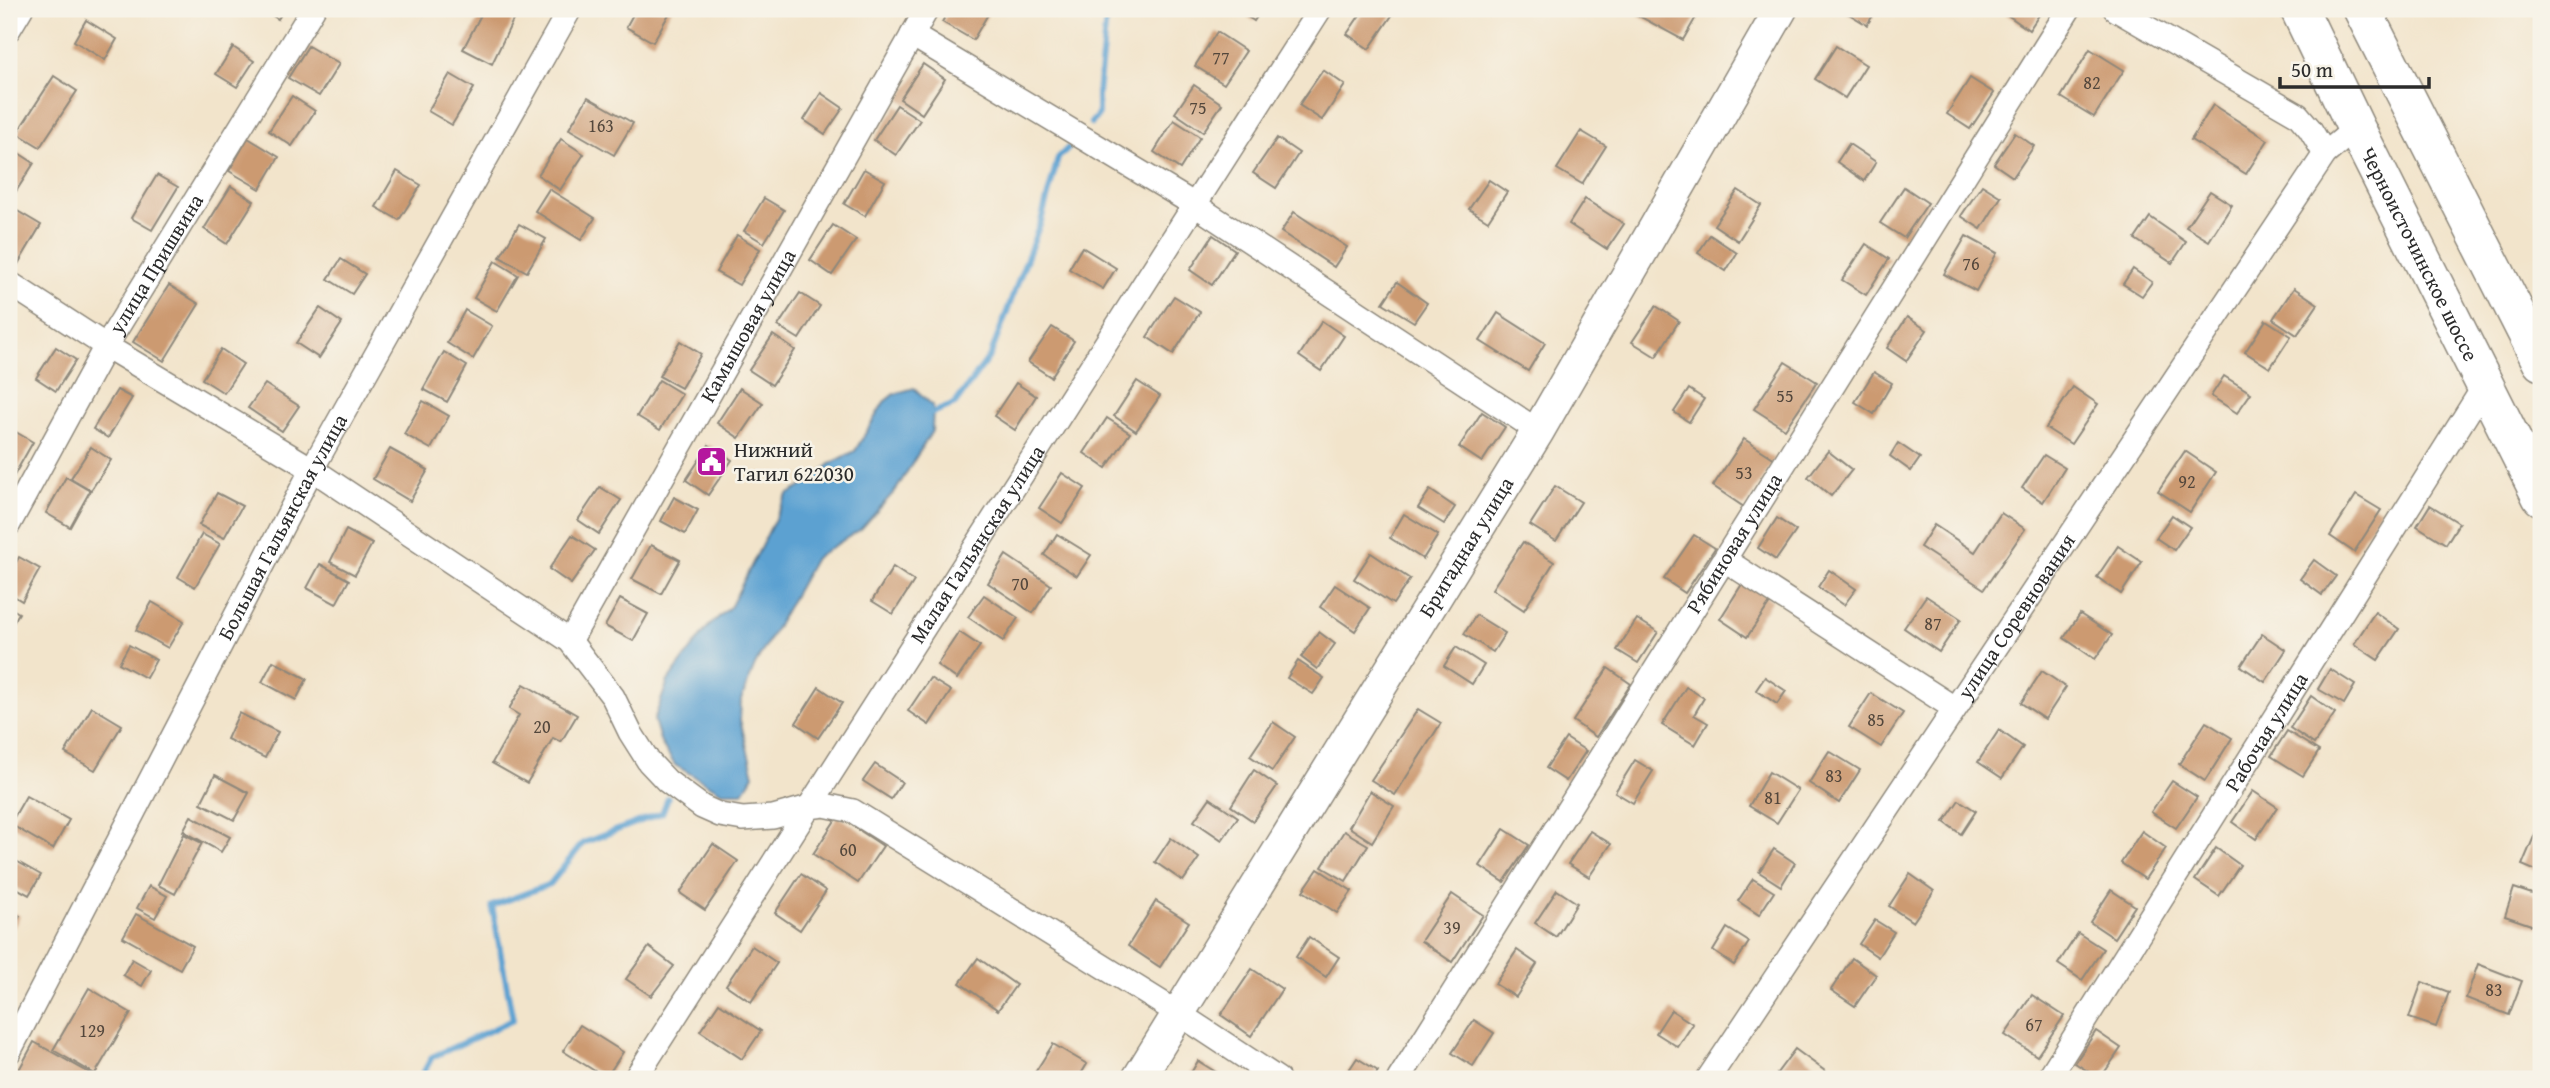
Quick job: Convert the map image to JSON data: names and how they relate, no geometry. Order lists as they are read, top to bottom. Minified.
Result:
{"streets":{"main road":["Черноисточинское шоссе"],"street":["улица Пришвина","Камышовая улица","Большая Гальянская улица","Малая Гальянская улица","Рябиновая улица","Бригадная улица","улица Соревнования","Рабочая улица"]},"crossings":[["Черноисточинское шоссе","улица Соревнования"],["Черноисточинское шоссе","Рабочая улица"]],"places":{"public building":["Нижний Тагил 622030"]},"house_numbers":["77","82","75","163","76","55","53","92","70","87","85","20","83","81","60","39","83","67","129"],"scale_bar":"50 m"}
